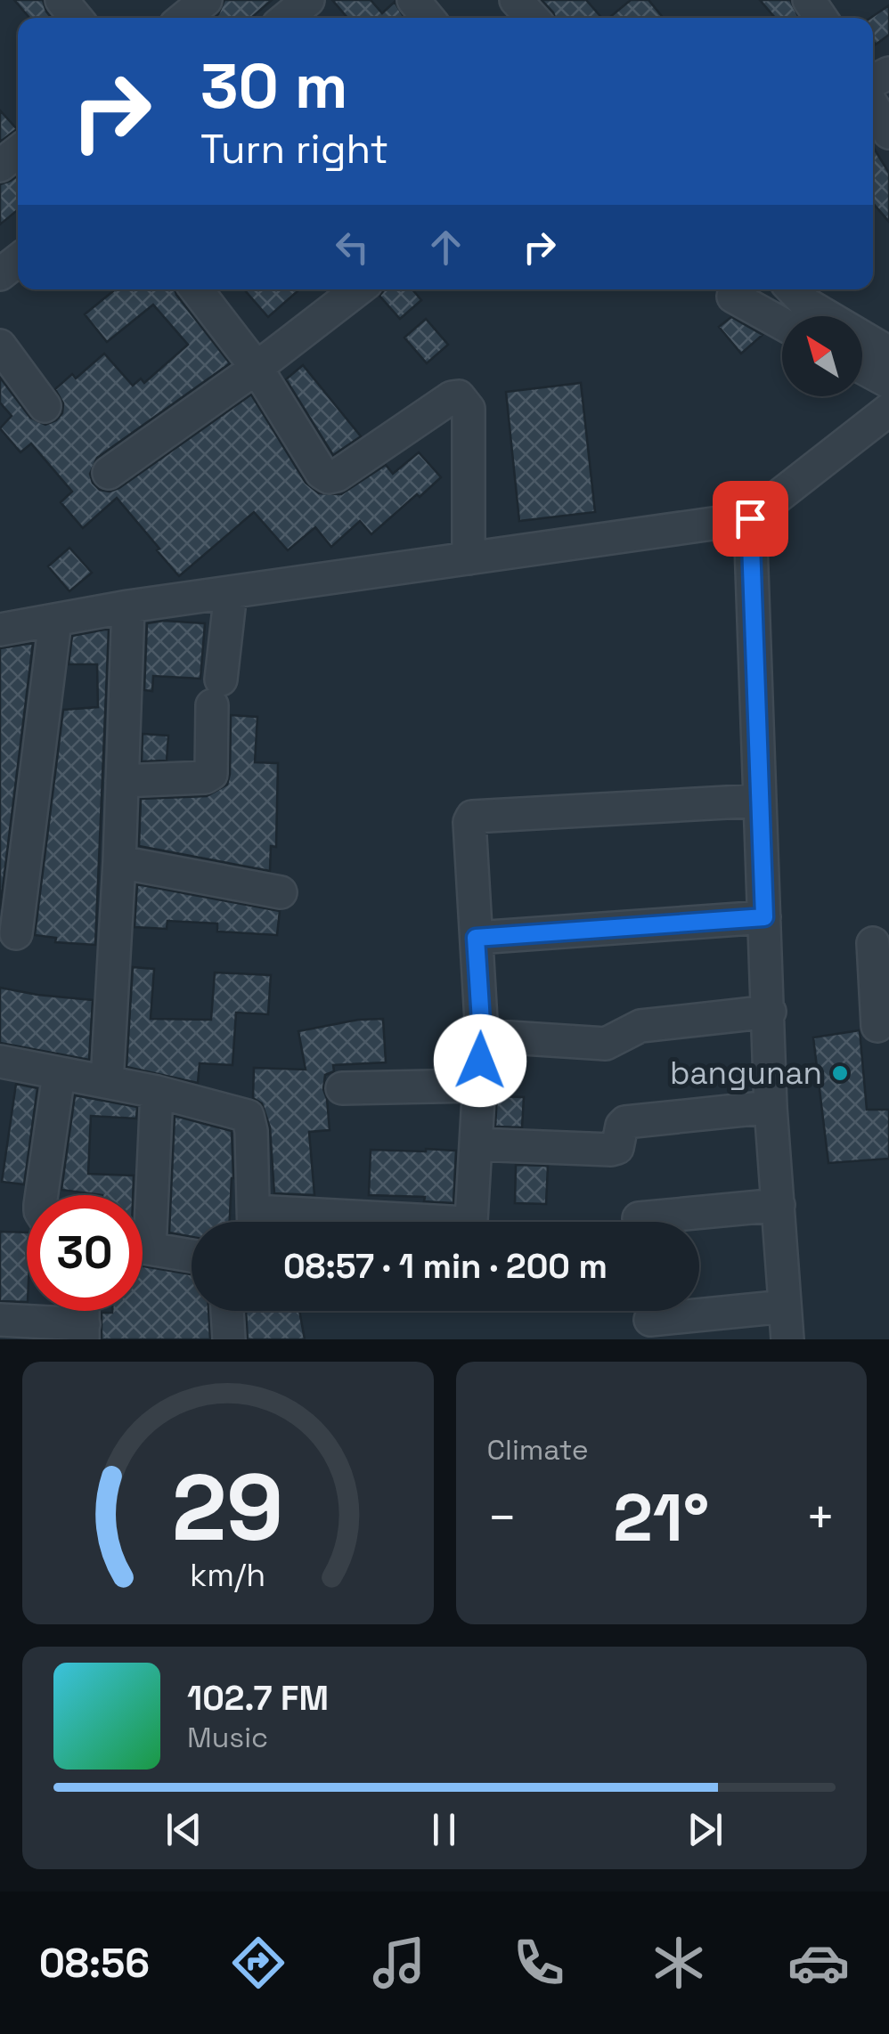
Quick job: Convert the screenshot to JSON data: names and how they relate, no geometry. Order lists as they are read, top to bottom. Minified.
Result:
{"places":["bangunan"],"north":"top left","page":{"turn":["30 m","Turn right"],"limit":"30","trip":"08:57 · 1 min · 200 m","tile":"Climate","heat":["−","21°","+"],"song":["102.7 FM","Music"],"tabs":"08:56","gauge":["29","km/h"]}}
